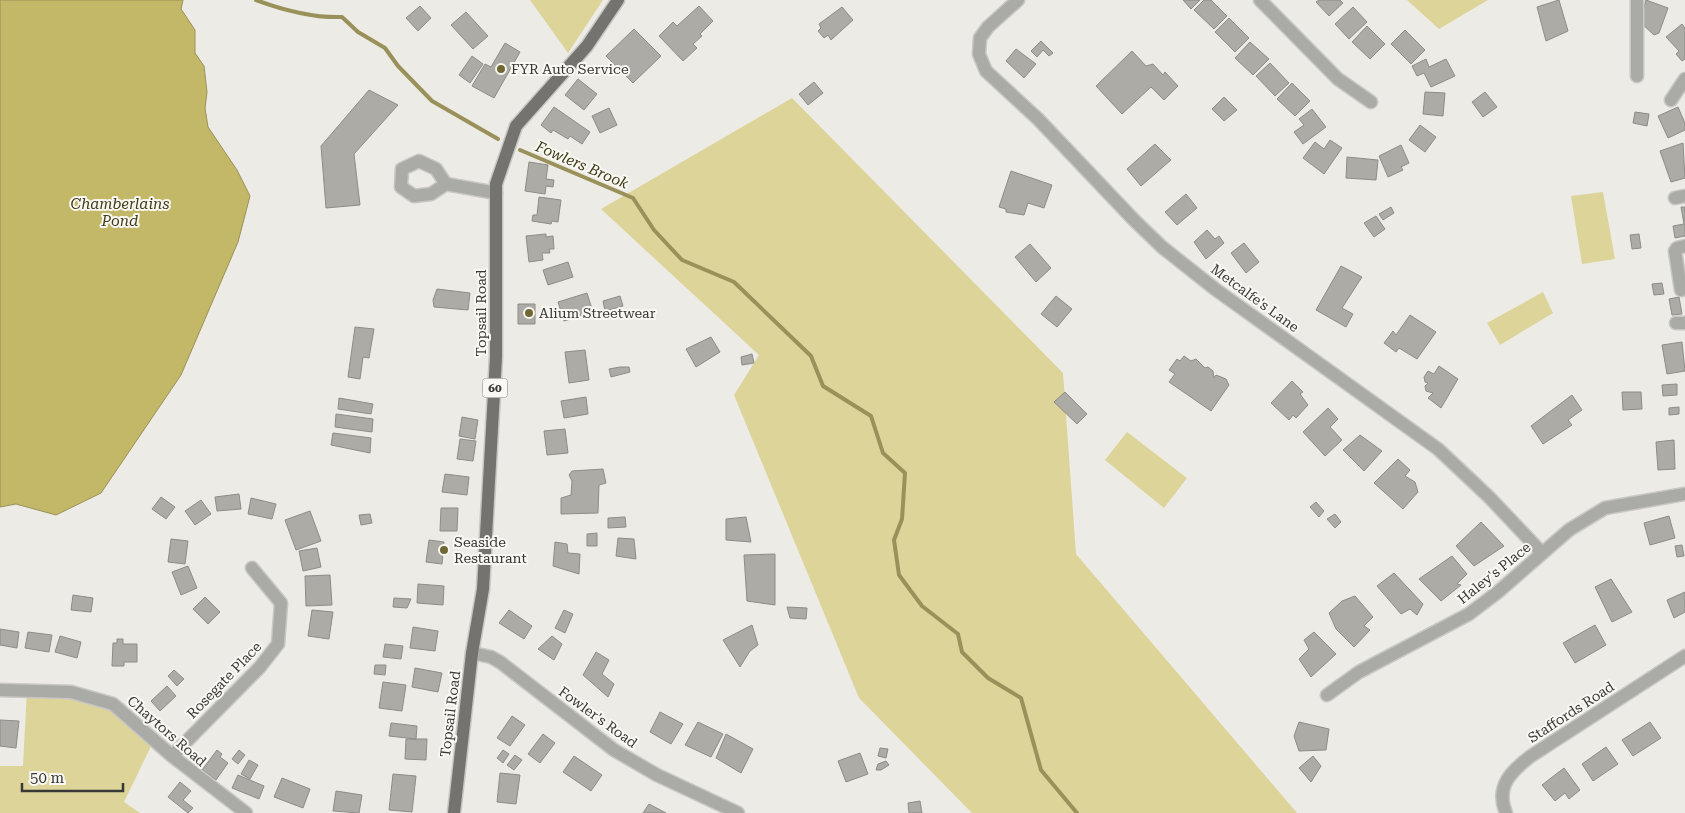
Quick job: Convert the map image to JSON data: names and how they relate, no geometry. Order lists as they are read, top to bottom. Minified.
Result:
{"streets":{"main road":["Topsail Road","60"],"street":["Metcalfe's Lane","Haley's Place","Rosegate Place","Staffords Road","Fowler's Road","Chaytors Road"]},"crossings":[["Metcalfe's Lane","Haley's Place"],["Topsail Road","Fowler's Road"],["Rosegate Place","Chaytors Road"]],"water":["Fowlers Brook","Chamberlains Pond"],"places":["FYR Auto Service","Alium Streetwear","Seaside Restaurant"],"scale_bar":"50 m"}
